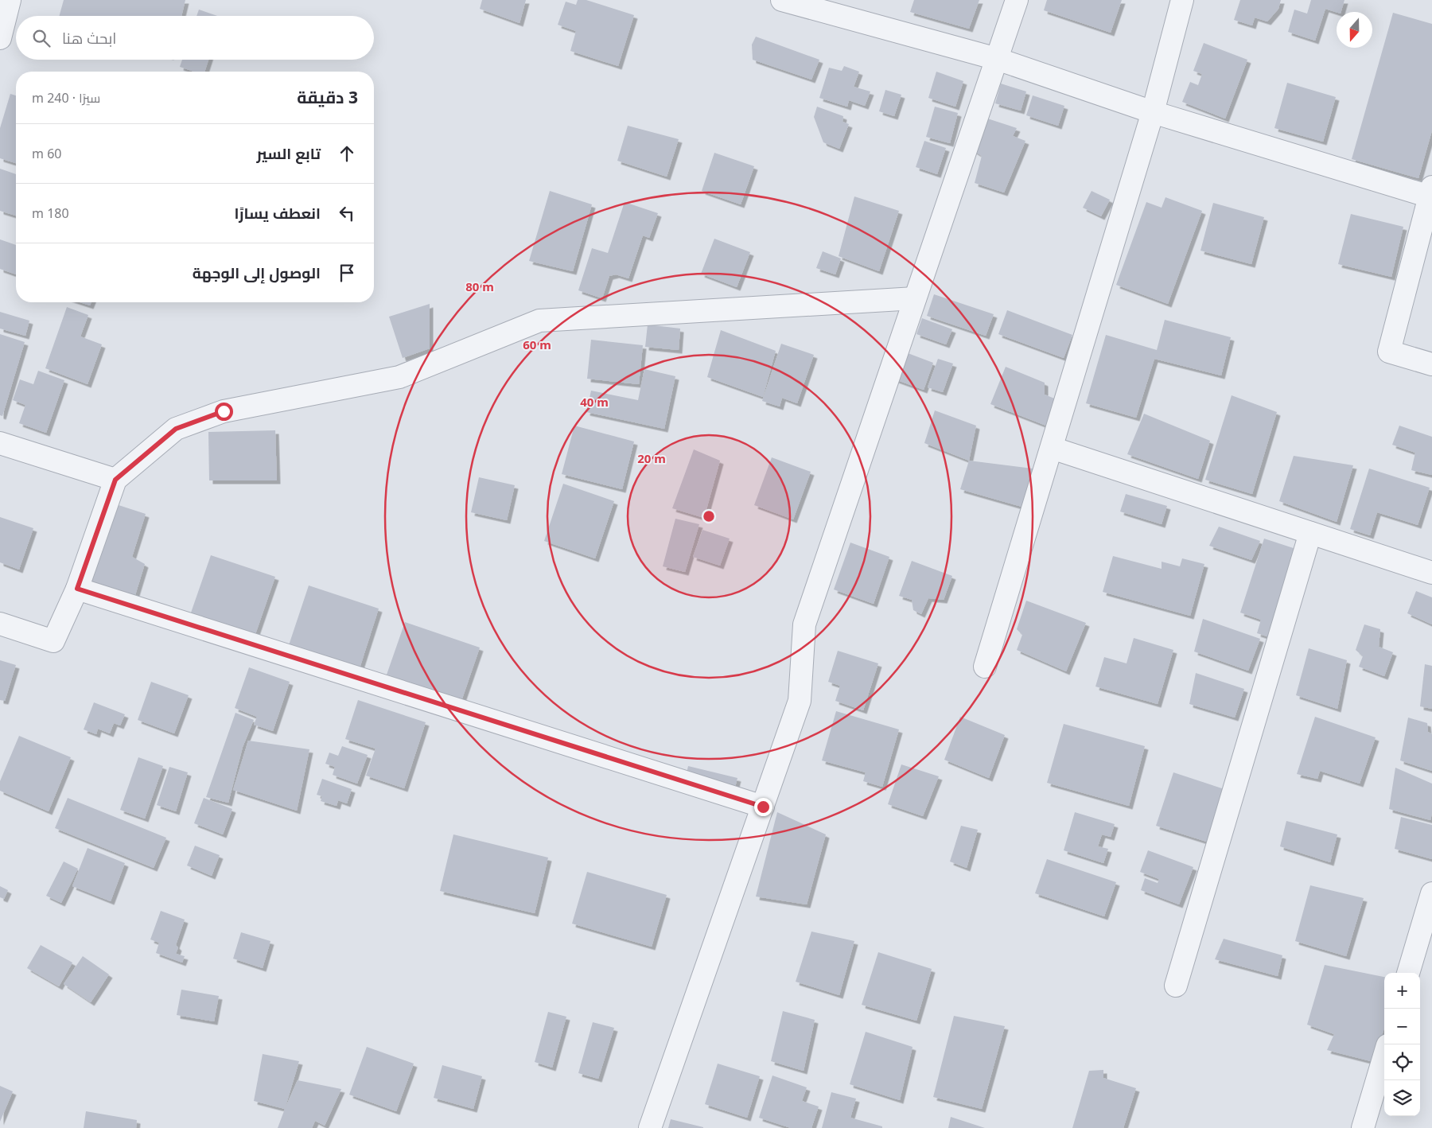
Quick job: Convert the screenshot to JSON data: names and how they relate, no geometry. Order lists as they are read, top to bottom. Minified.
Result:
{"north":"bottom","page":{"search":"ابحث هنا","heading":["3 دقيقة","سيرًا · 240 m"],"list":[["تابع السير","60 m"],["انعطف يسارًا","180 m"],"الوصول إلى الوجهة"],"map_buttons":["+","−"]},"rings":["80 m","60 m","40 m","20 m"]}
